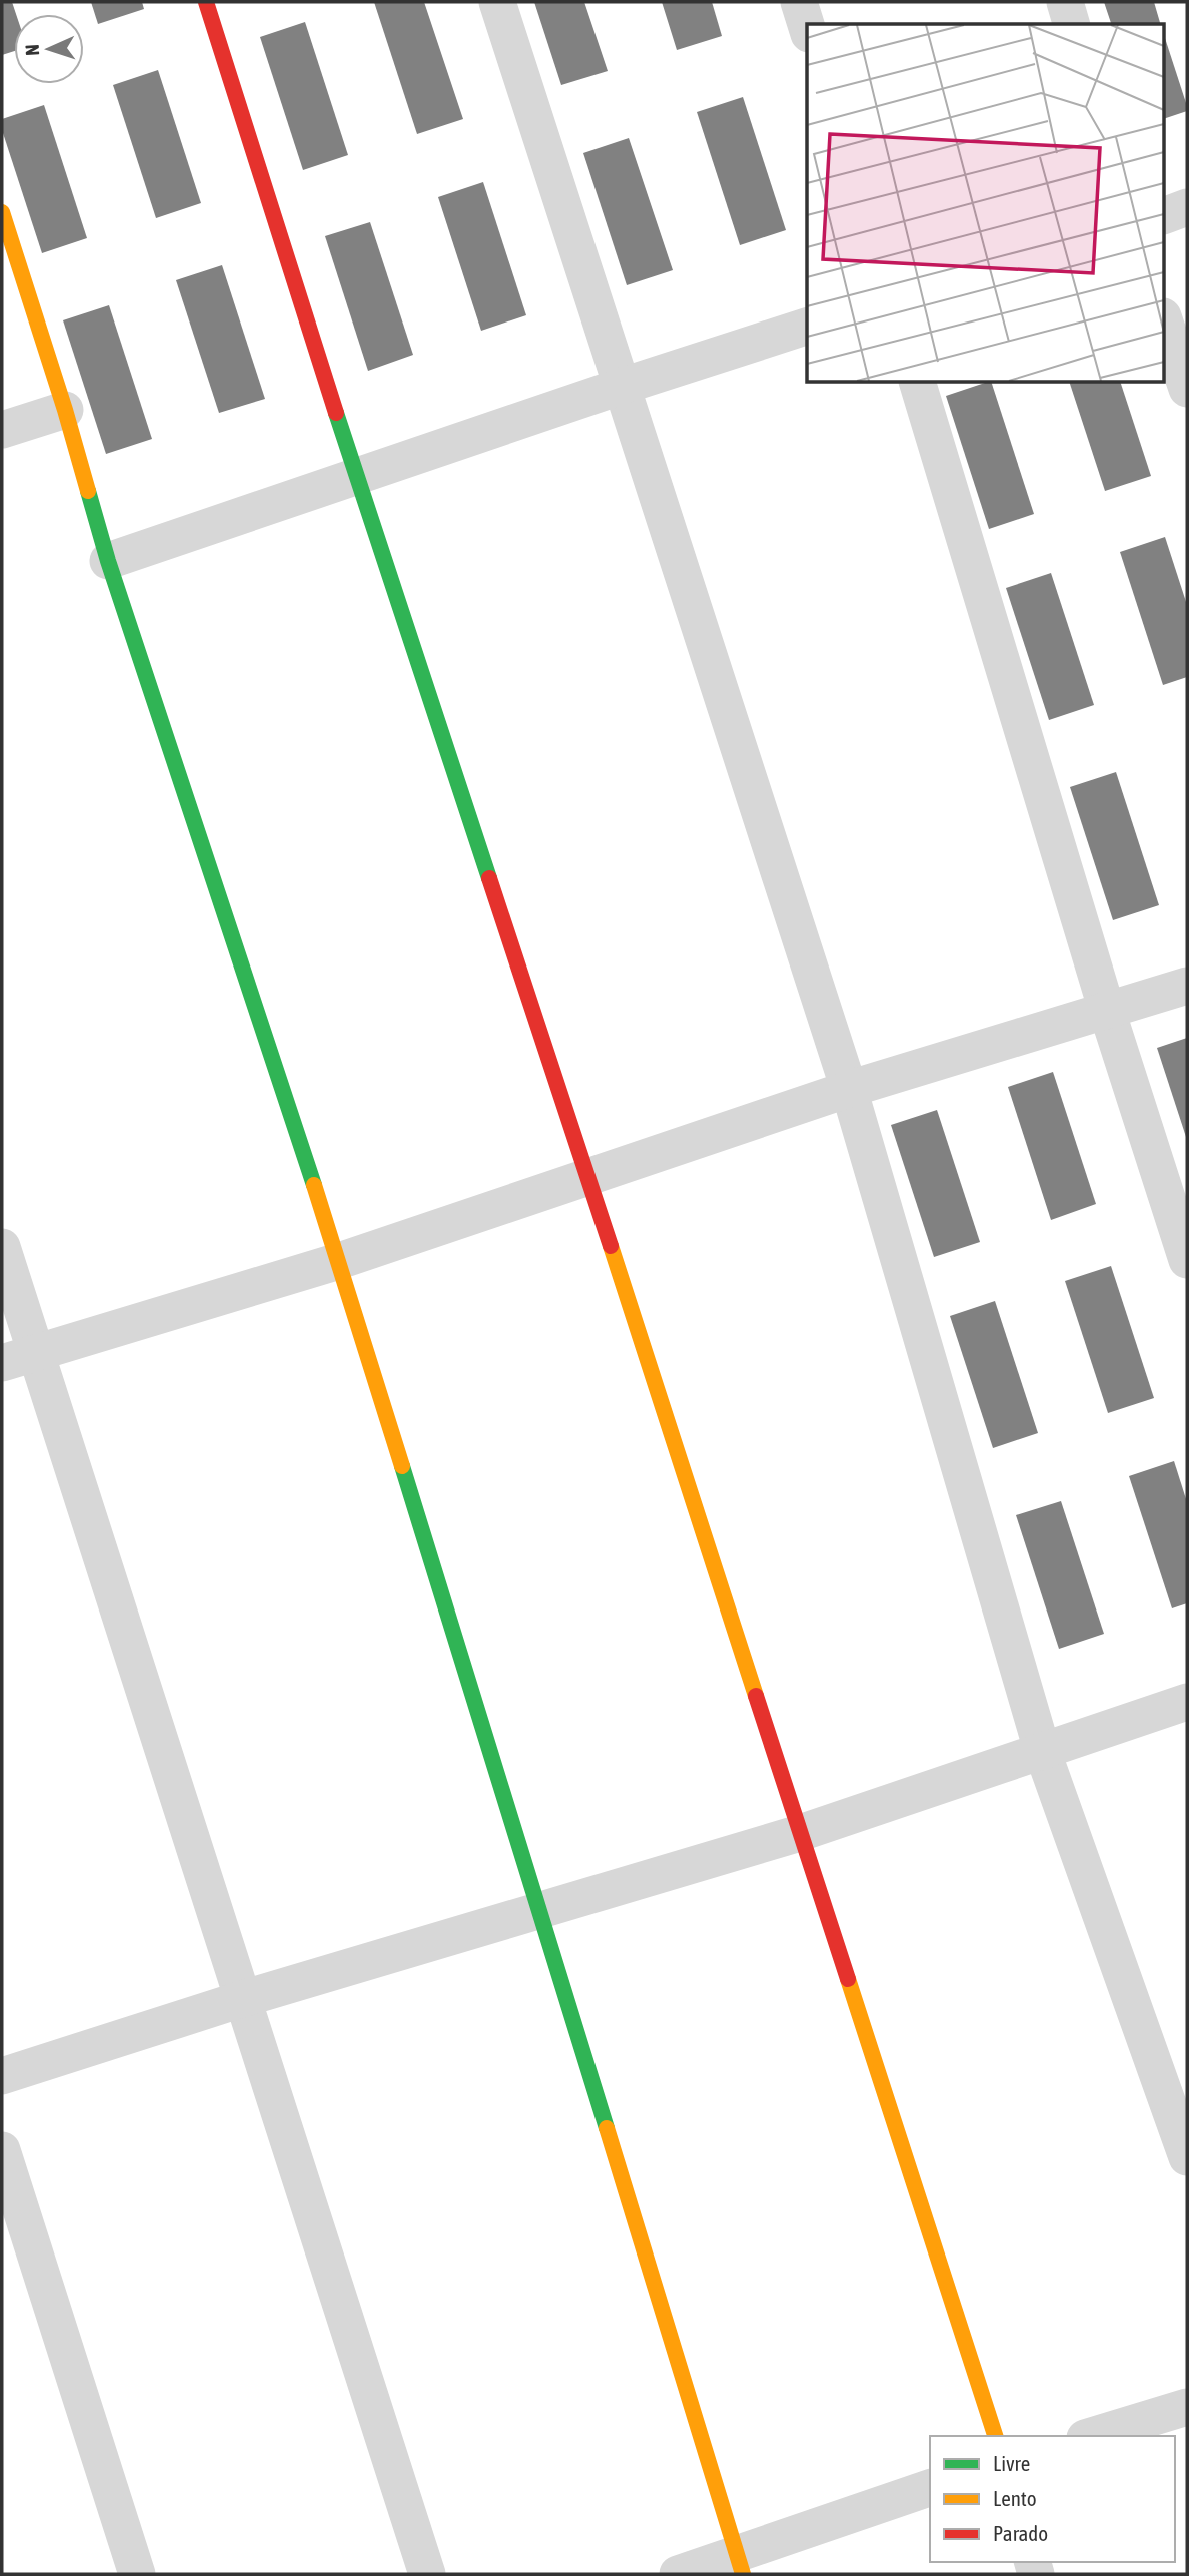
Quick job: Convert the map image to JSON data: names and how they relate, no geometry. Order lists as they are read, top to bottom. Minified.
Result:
{"legend":["Livre","Lento","Parado"],"north":"left"}
